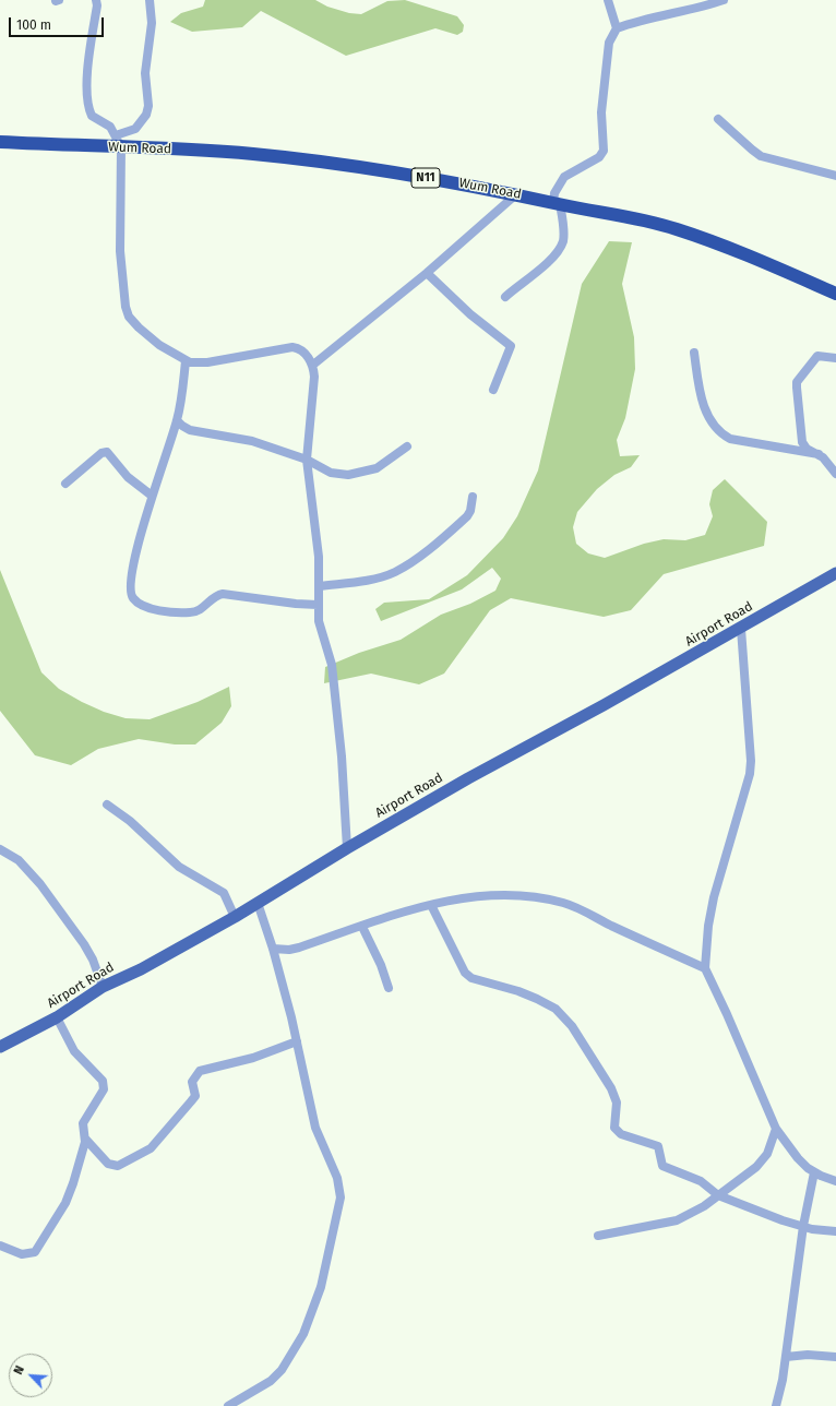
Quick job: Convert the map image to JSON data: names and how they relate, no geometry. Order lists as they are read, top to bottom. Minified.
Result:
{"streets":{"highway":["Wum Road","N11"],"main road":["Airport Road"]},"scale_bar":"100 m","north":"top left"}
